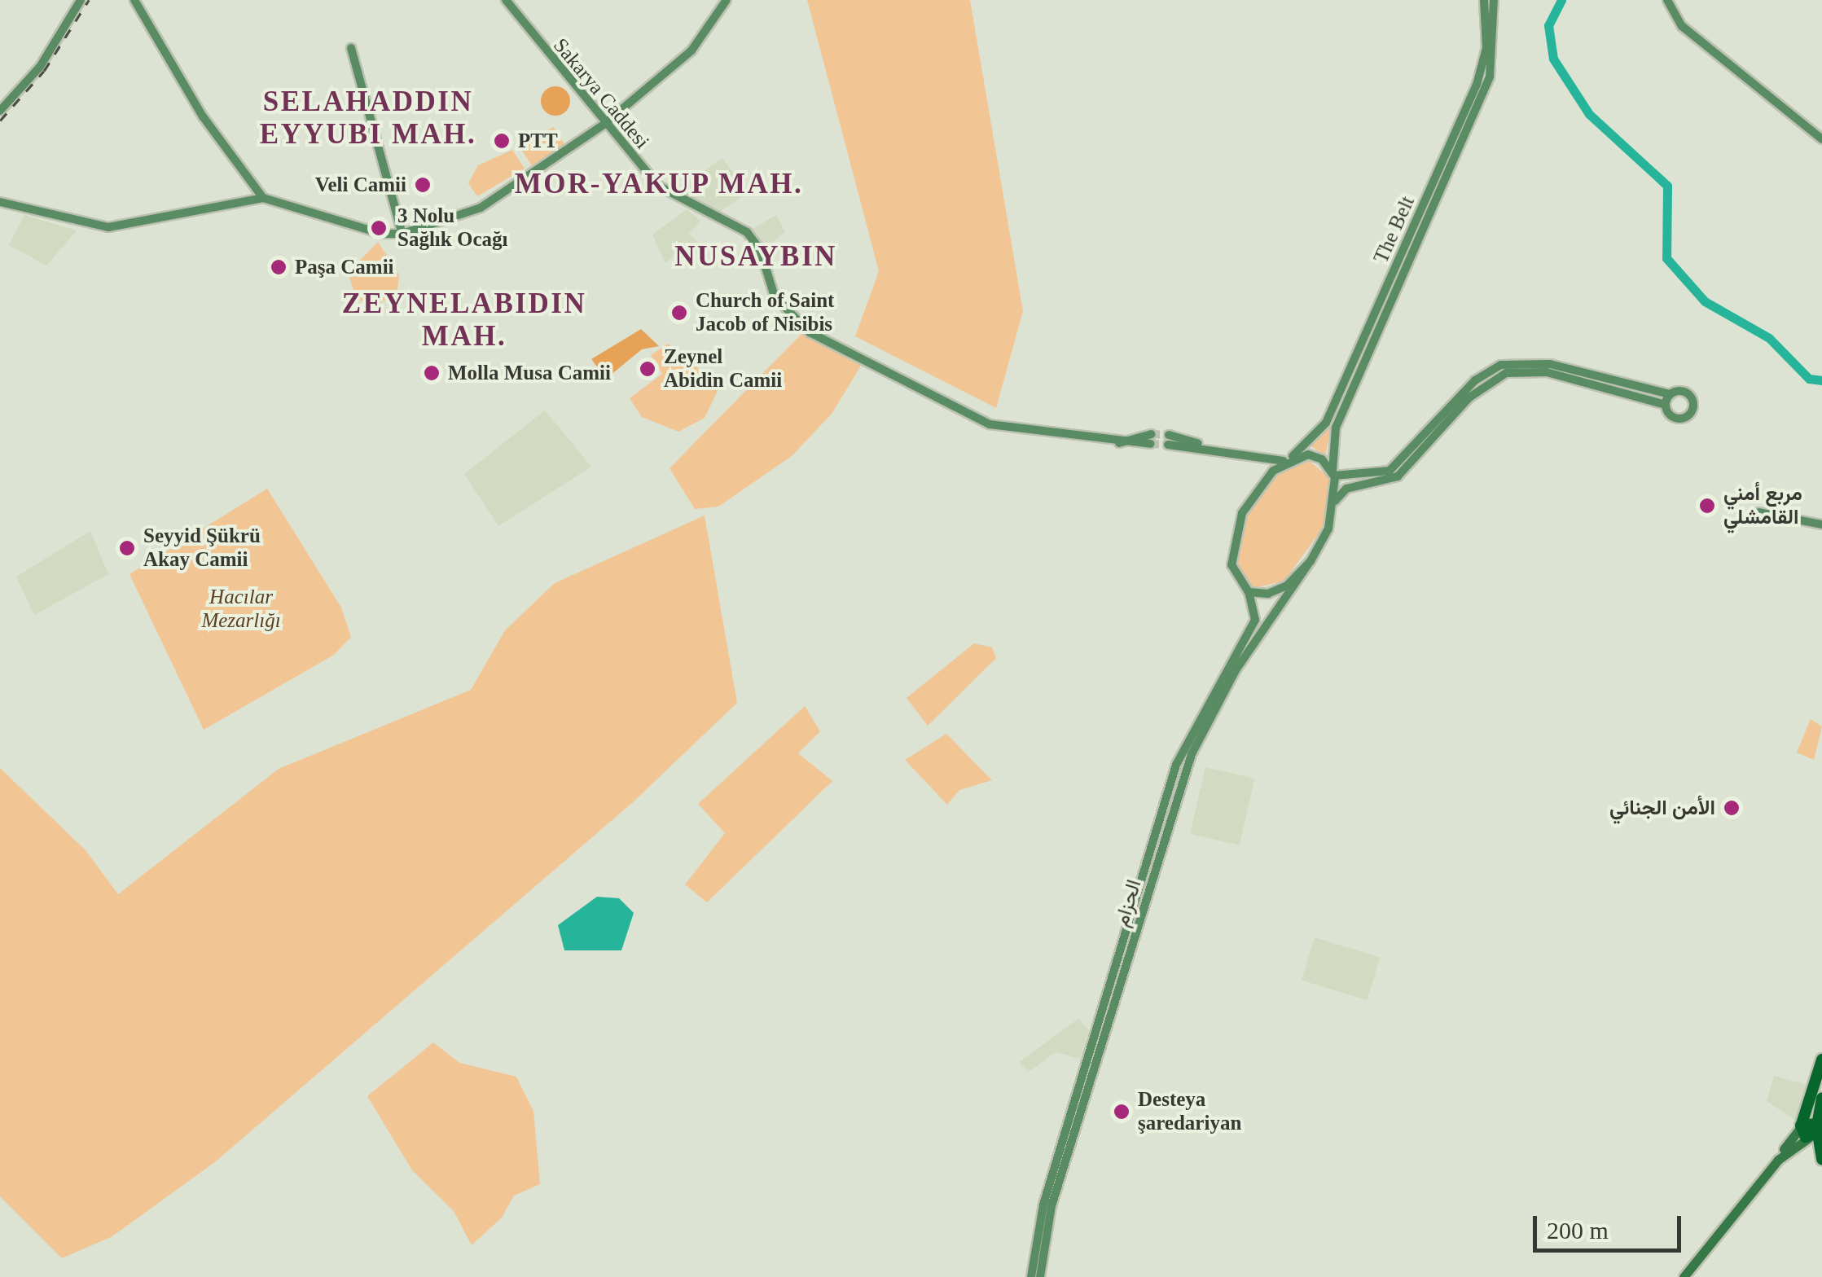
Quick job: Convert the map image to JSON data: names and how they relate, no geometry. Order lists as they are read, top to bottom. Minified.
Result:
{"streets":{"main road":["Sakarya Caddesi","The Belt","الحزام"]},"crossings":[["The Belt","الحزام"]],"districts":["SELAHADDIN EYYUBI MAH.","MOR-YAKUP MAH.","NUSAYBIN","ZEYNELABIDIN MAH."],"parks":["Hacılar Mezarlığı"],"places":["PTT","Veli Camii","3 Nolu Sağlık Ocağı","Paşa Camii","Church of Saint Jacob of Nisibis","Zeynel Abidin Camii","Molla Musa Camii","مربع أمني القامشلي","Seyyid Şükrü Akay Camii","الأمن الجنائي","Desteya şaredariyan"],"scale_bar":"200 m"}
